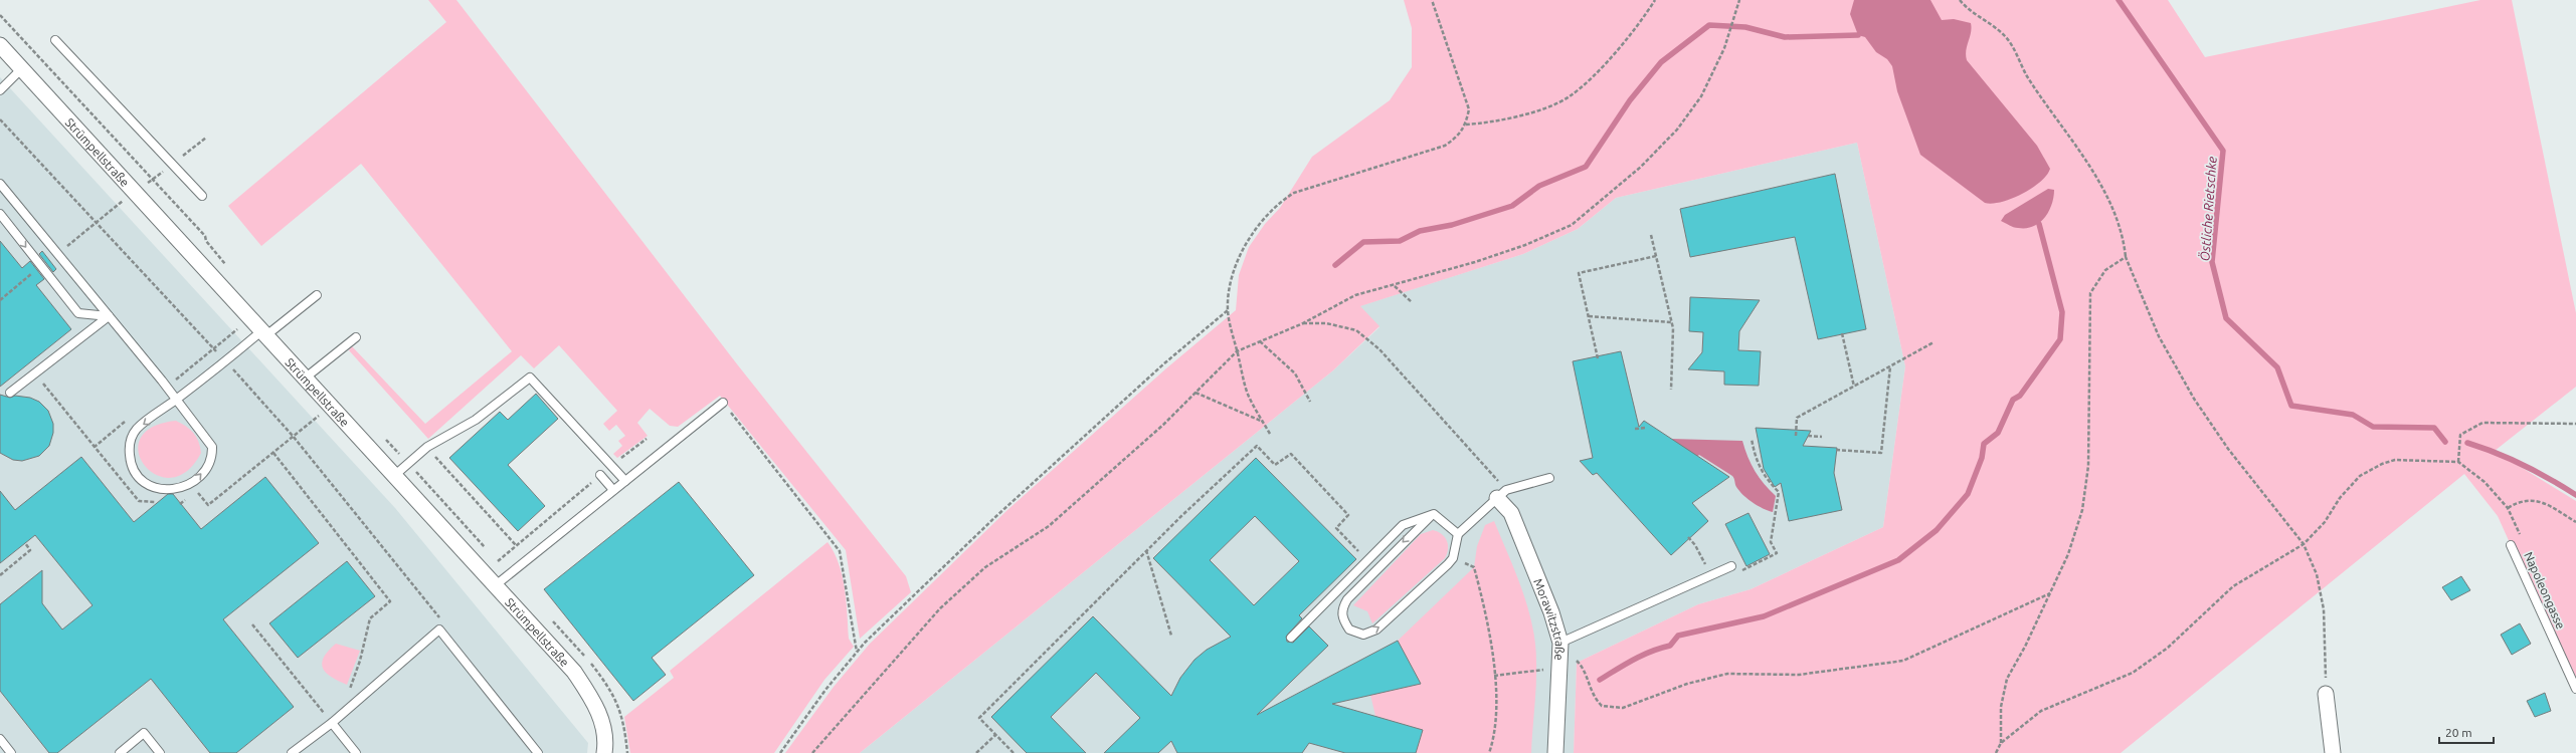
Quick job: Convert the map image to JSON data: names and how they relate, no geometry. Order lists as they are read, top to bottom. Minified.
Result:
{"streets":{"street":["Strümpellstraße","Morawitzstraße"],"lane":["Napoleongasse"]},"water":["Östliche Rietschke"],"scale_bar":"20 m"}
